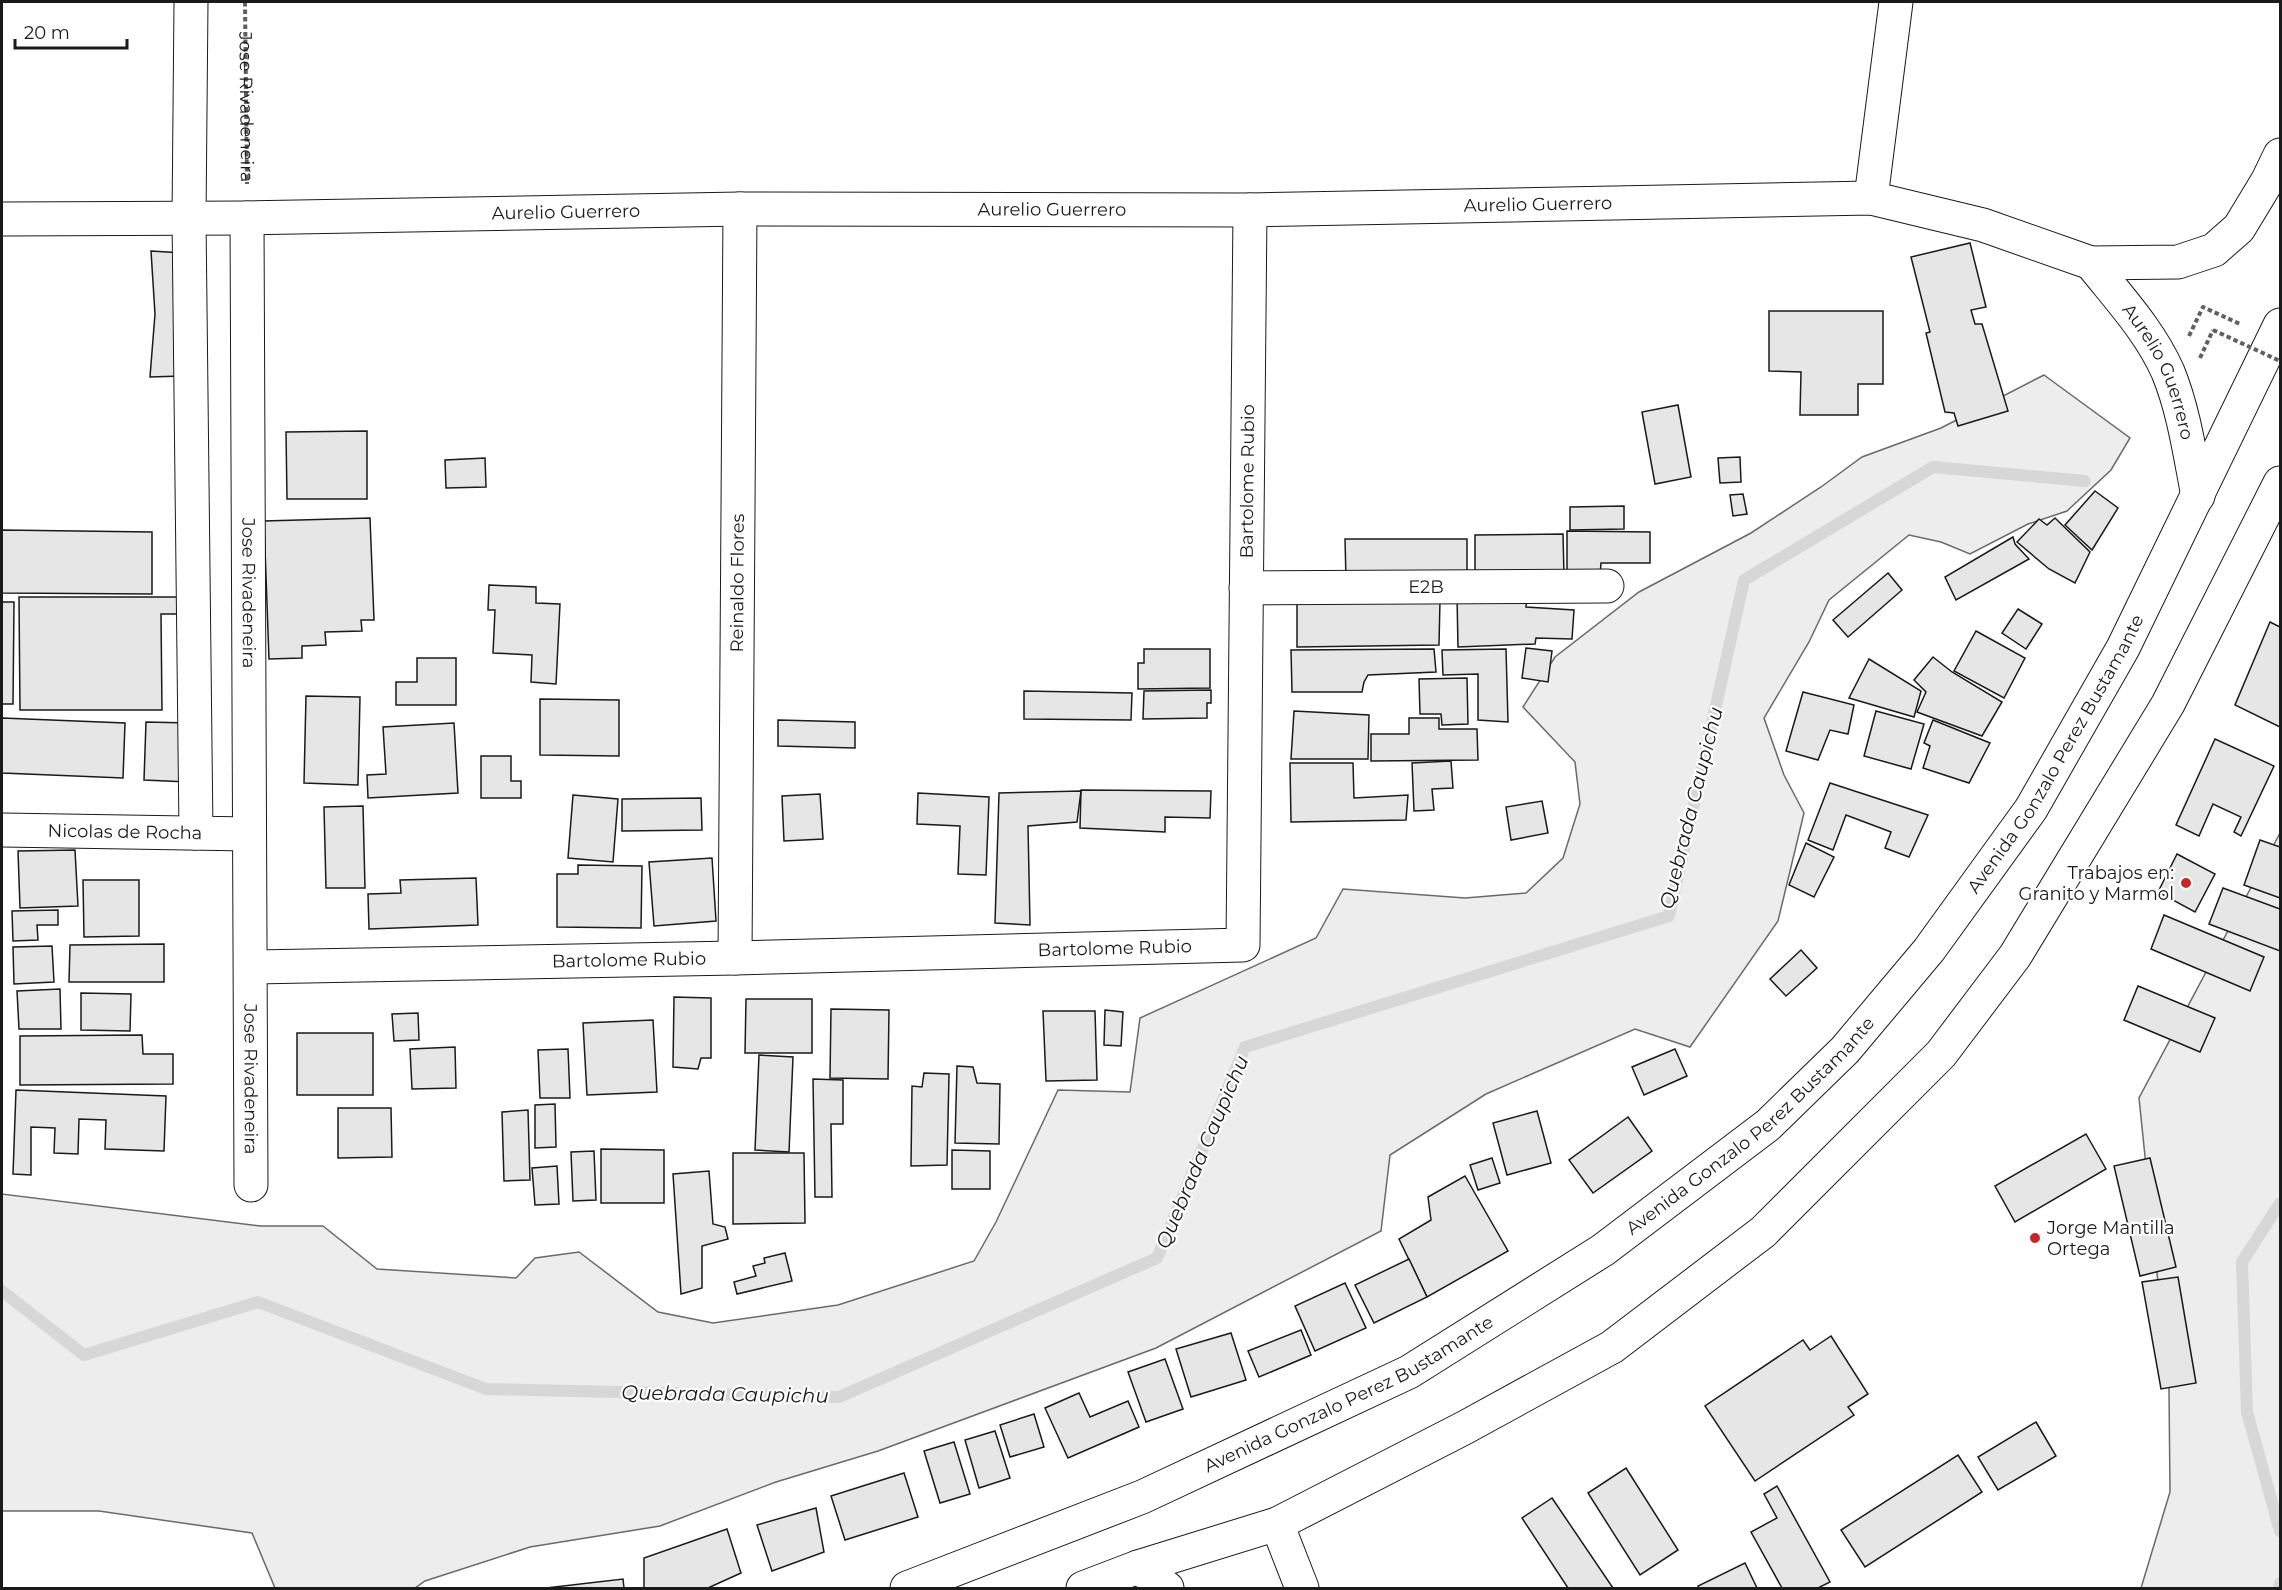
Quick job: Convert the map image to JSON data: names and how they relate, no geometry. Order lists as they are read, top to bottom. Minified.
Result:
{"streets":{"street":["Jose Rivadeneira","Aurelio Guerrero","Bartolome Rubio","Reinaldo Flores","E2B","Avenida Gonzalo Perez Bustamante","Nicolas de Rocha"]},"crossings":[["Jose Rivadeneira","Aurelio Guerrero"],["Jose Rivadeneira","Bartolome Rubio"],["Jose Rivadeneira","Nicolas de Rocha"],["Aurelio Guerrero","Bartolome Rubio"],["Aurelio Guerrero","Reinaldo Flores"],["Aurelio Guerrero","Avenida Gonzalo Perez Bustamante"],["Bartolome Rubio","Reinaldo Flores"],["Bartolome Rubio","E2B"]],"water":["Quebrada Caupichu"],"places":["Trabajos en: Granito y Marmol","Jorge Mantilla Ortega"],"scale_bar":"20 m"}
